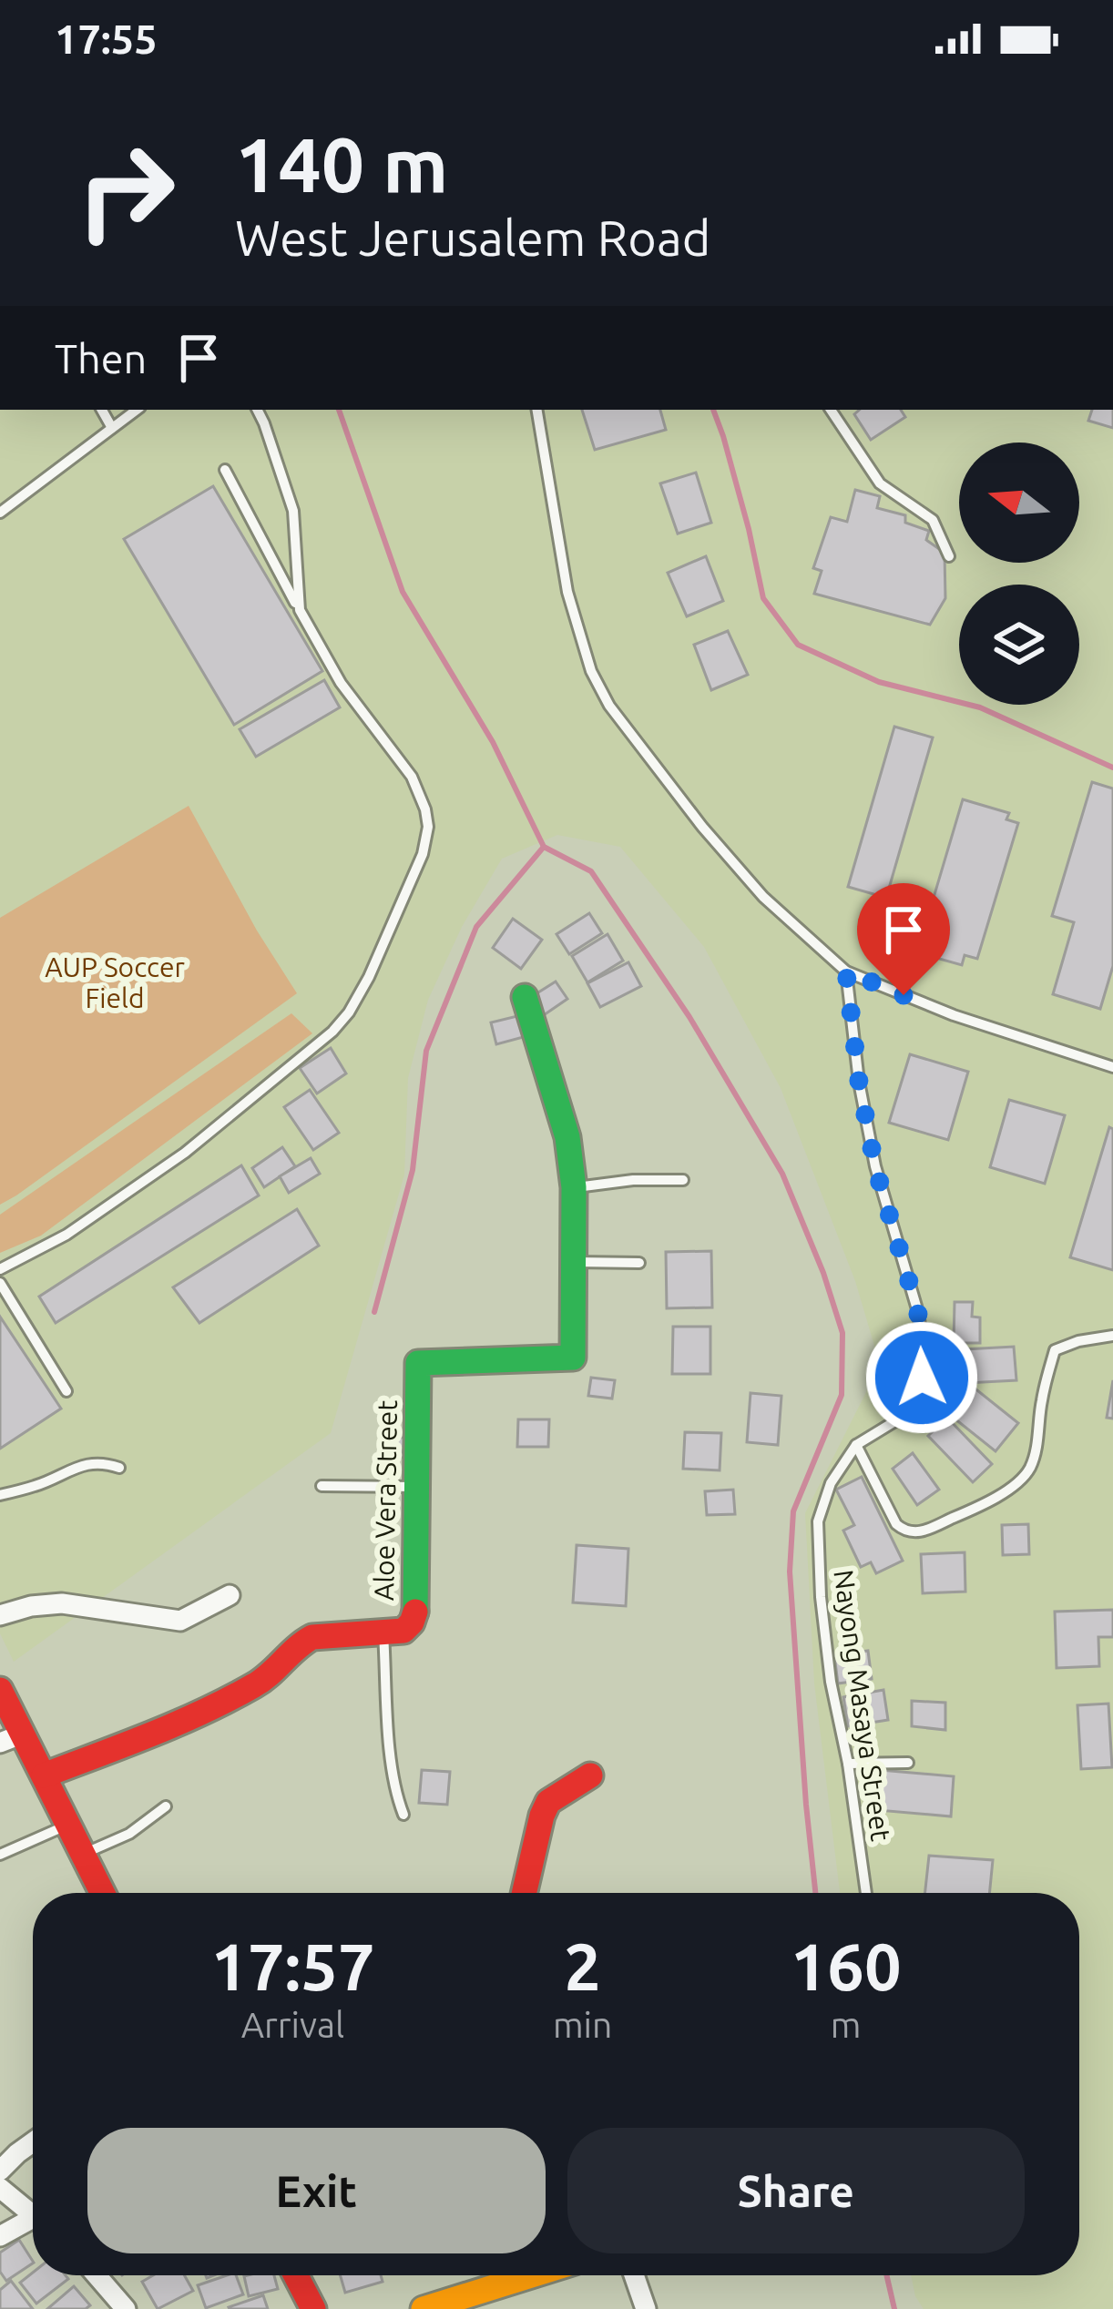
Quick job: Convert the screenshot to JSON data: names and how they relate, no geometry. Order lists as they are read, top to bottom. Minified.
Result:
{"streets":{"street":["Aloe Vera Street"],"lane":["Nayong Masaya Street"]},"parks":["AUP Soccer Field"],"north":"left","page":{"status":"17:55","turn":["140 m","West Jerusalem Road"],"then":"Then","eta":["17:57","Arrival","2","min","160","m"],"buttons":["Exit","Share"]}}
